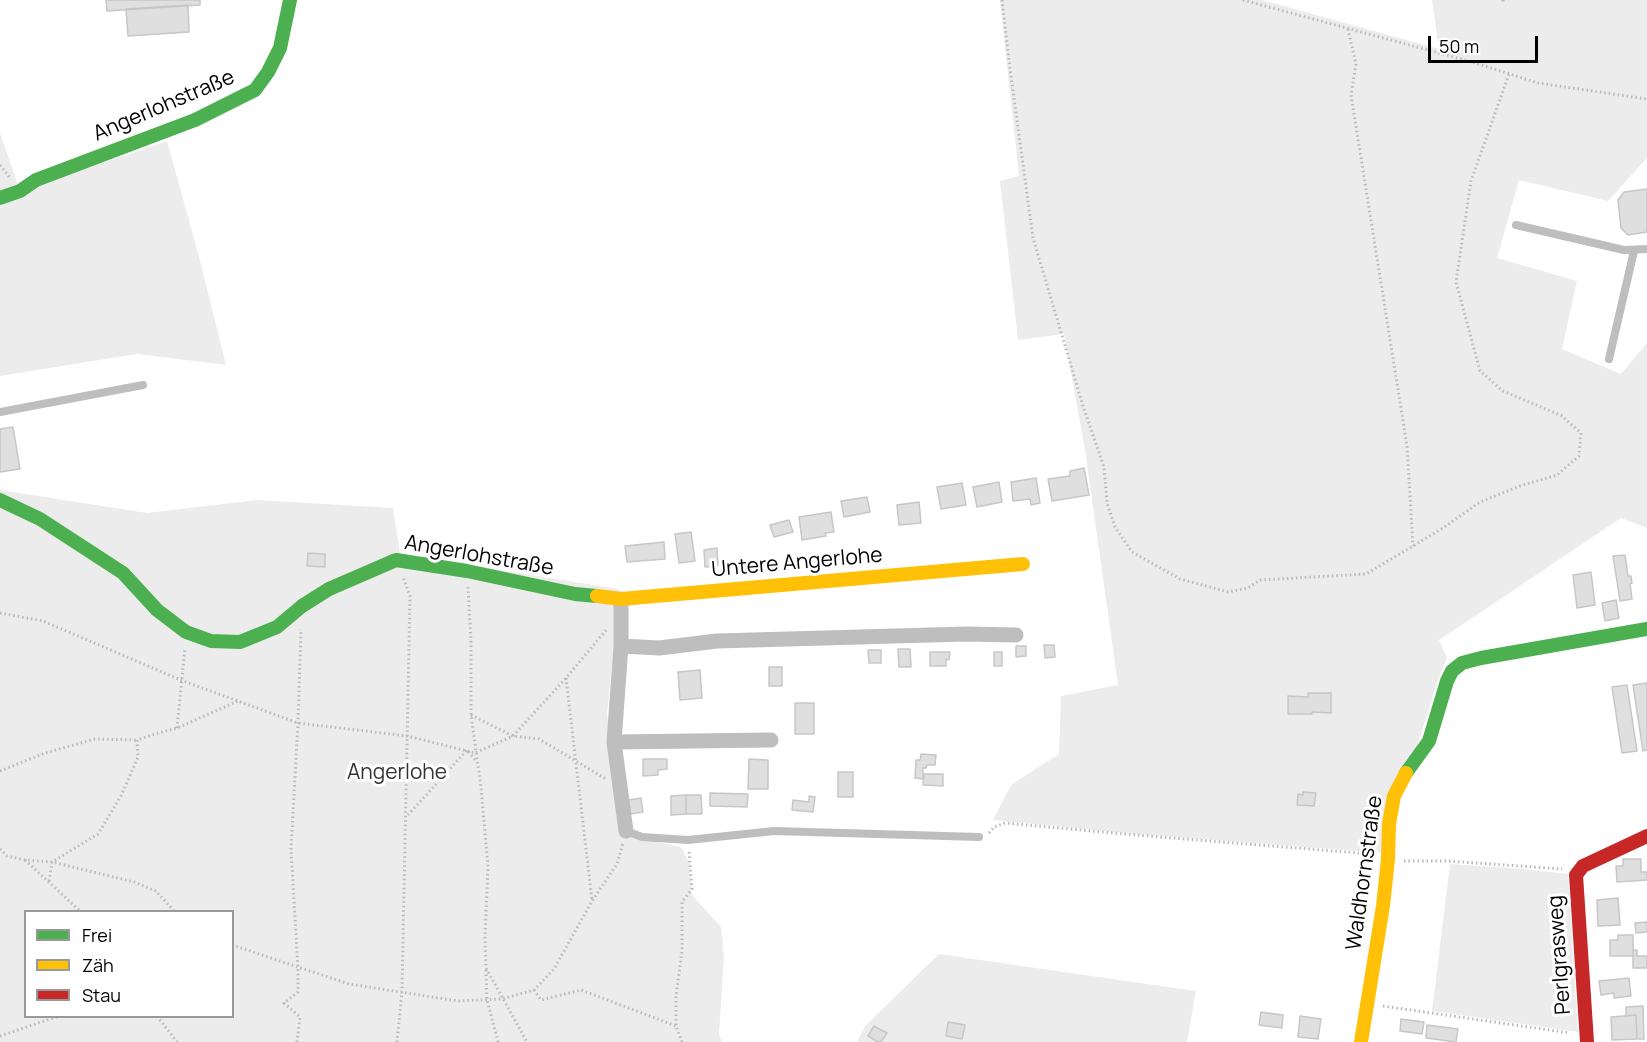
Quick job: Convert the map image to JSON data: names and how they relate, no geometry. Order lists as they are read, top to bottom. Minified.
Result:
{"streets":{"street":["Angerlohstraße","Untere Angerlohe","Waldhornstraße","Perlgrasweg"]},"crossings":[["Angerlohstraße","Untere Angerlohe"]],"parks":["Angerlohe"],"legend":["Frei","Zäh","Stau"],"scale_bar":"50 m"}
